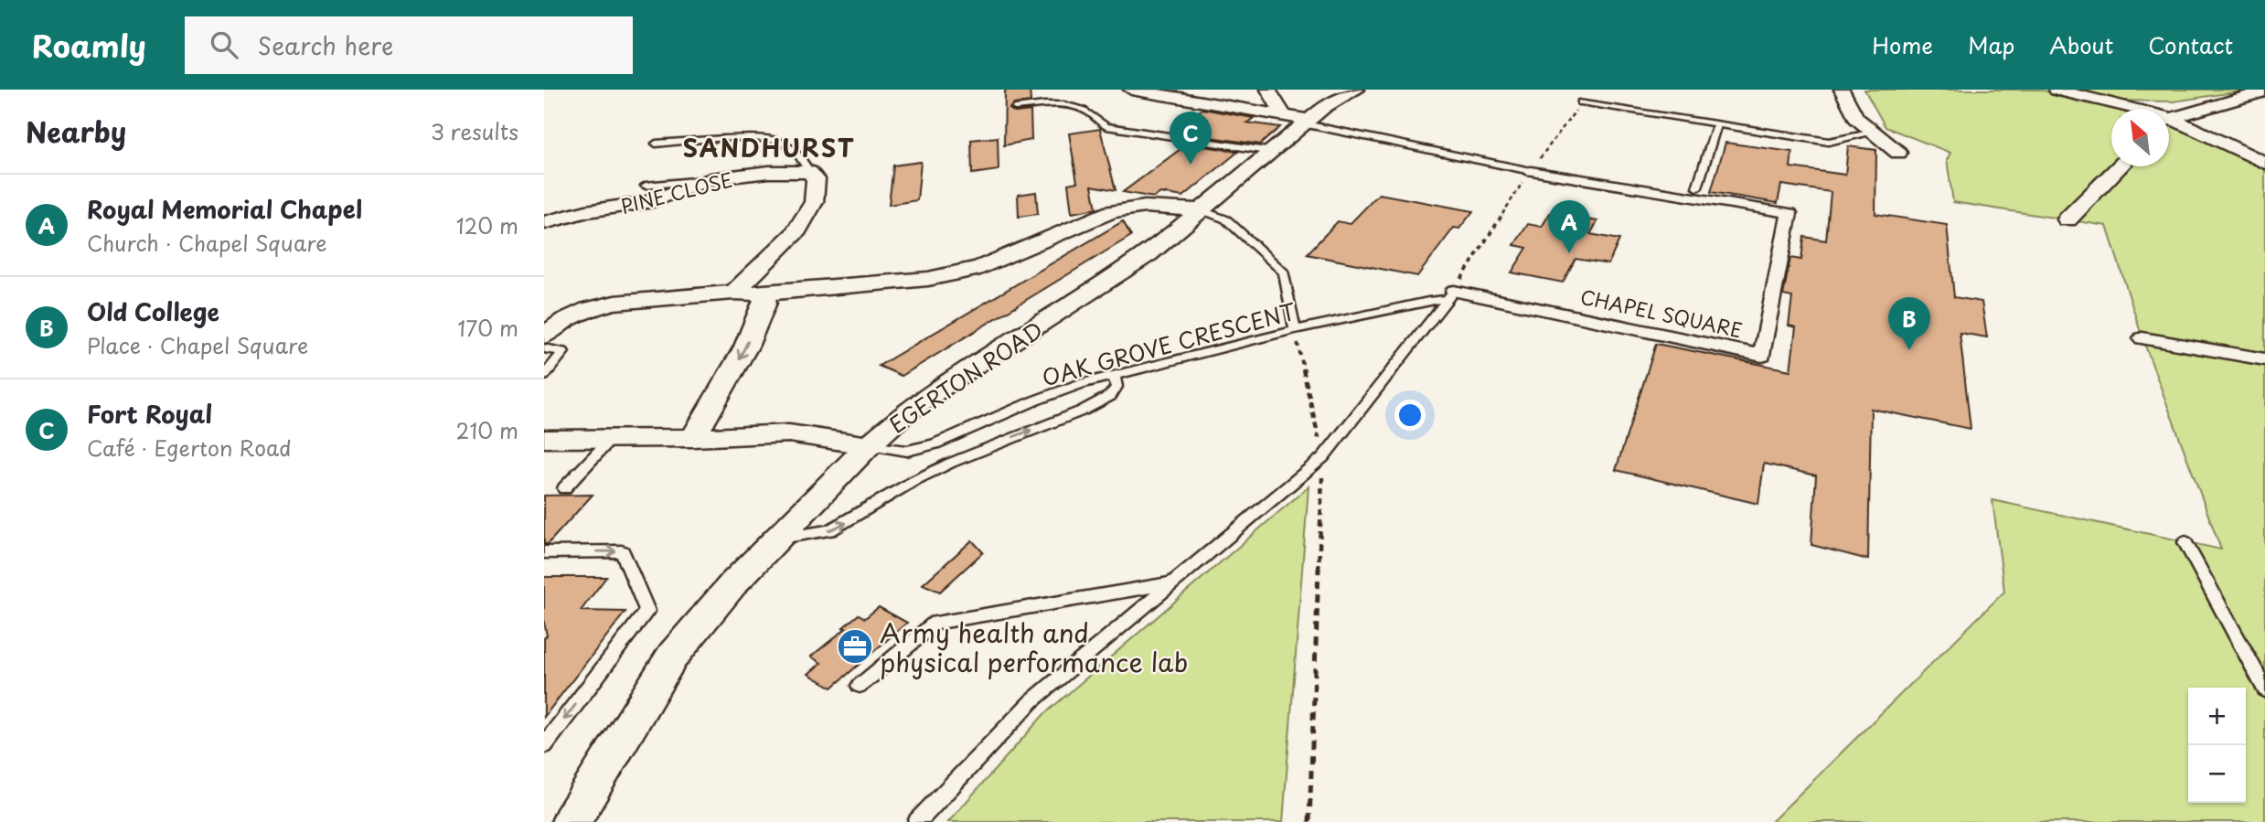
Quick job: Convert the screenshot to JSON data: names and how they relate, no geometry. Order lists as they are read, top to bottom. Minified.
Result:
{"streets":{"street":["PINE CLOSE","CHAPEL SQUARE","EGERTON ROAD"],"lane":["OAK GROVE CRESCENT"]},"crossings":[["CHAPEL SQUARE","OAK GROVE CRESCENT"],["OAK GROVE CRESCENT","EGERTON ROAD"]],"districts":["SANDHURST"],"places":{"office":["Army health and physical performance lab"]},"north":"top left","page":{"header":"Roamly","search":"Search here","nav":["Home","Map","About","Contact"],"heading":["Nearby","3 results"],"pins":["C","A","B"],"list":[{"mark":"A","name":"Royal Memorial Chapel","note":"Church · Chapel Square","value":"120 m"},{"mark":"B","name":"Old College","note":"Place · Chapel Square","value":"170 m"},{"mark":"C","name":"Fort Royal","note":"Café · Egerton Road","value":"210 m"}],"map_buttons":["+","−"]}}
